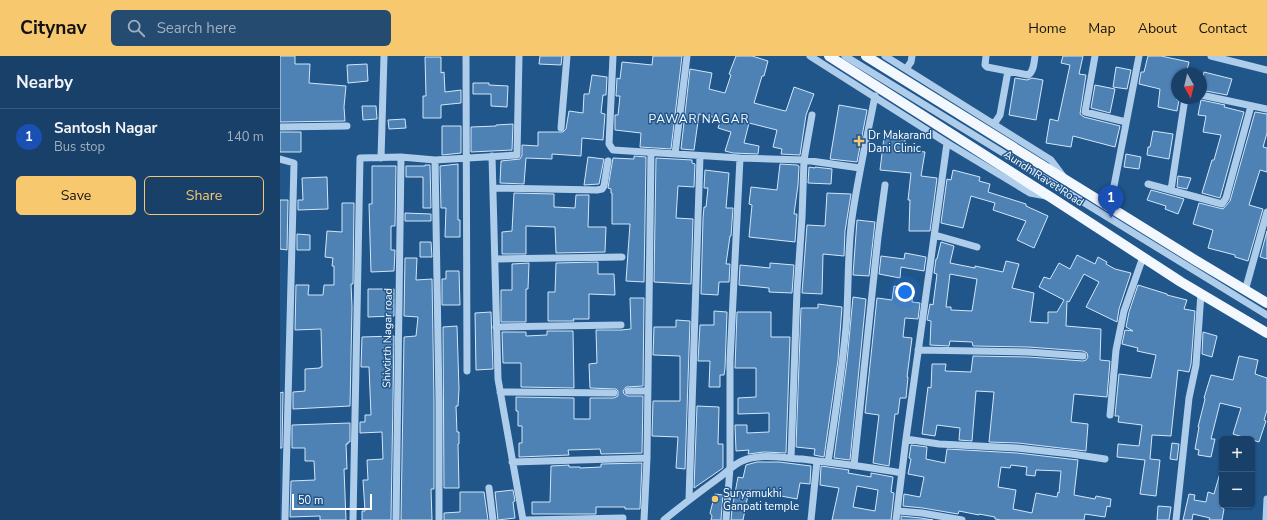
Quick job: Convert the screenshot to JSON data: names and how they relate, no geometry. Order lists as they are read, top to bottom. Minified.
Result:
{"streets":{"main road":["Aundh Ravet Road"],"street":["Shivtirth Nagar road"]},"districts":["PAWAR NAGAR"],"places":{"health":["Dr Makarand Dani Clinic"],"other":["Suryamukhi Ganpati temple"]},"scale_bar":"50 m","north":"bottom","page":{"header":"Citynav","search":"Search here","nav":["Home","Map","About","Contact"],"heading":"Nearby","list":[{"mark":"1","name":"Santosh Nagar","note":"Bus stop","value":"140 m"}],"buttons":["Save","Share"],"pins":"1","map_buttons":["+","−"],"scale":"50 m"}}
